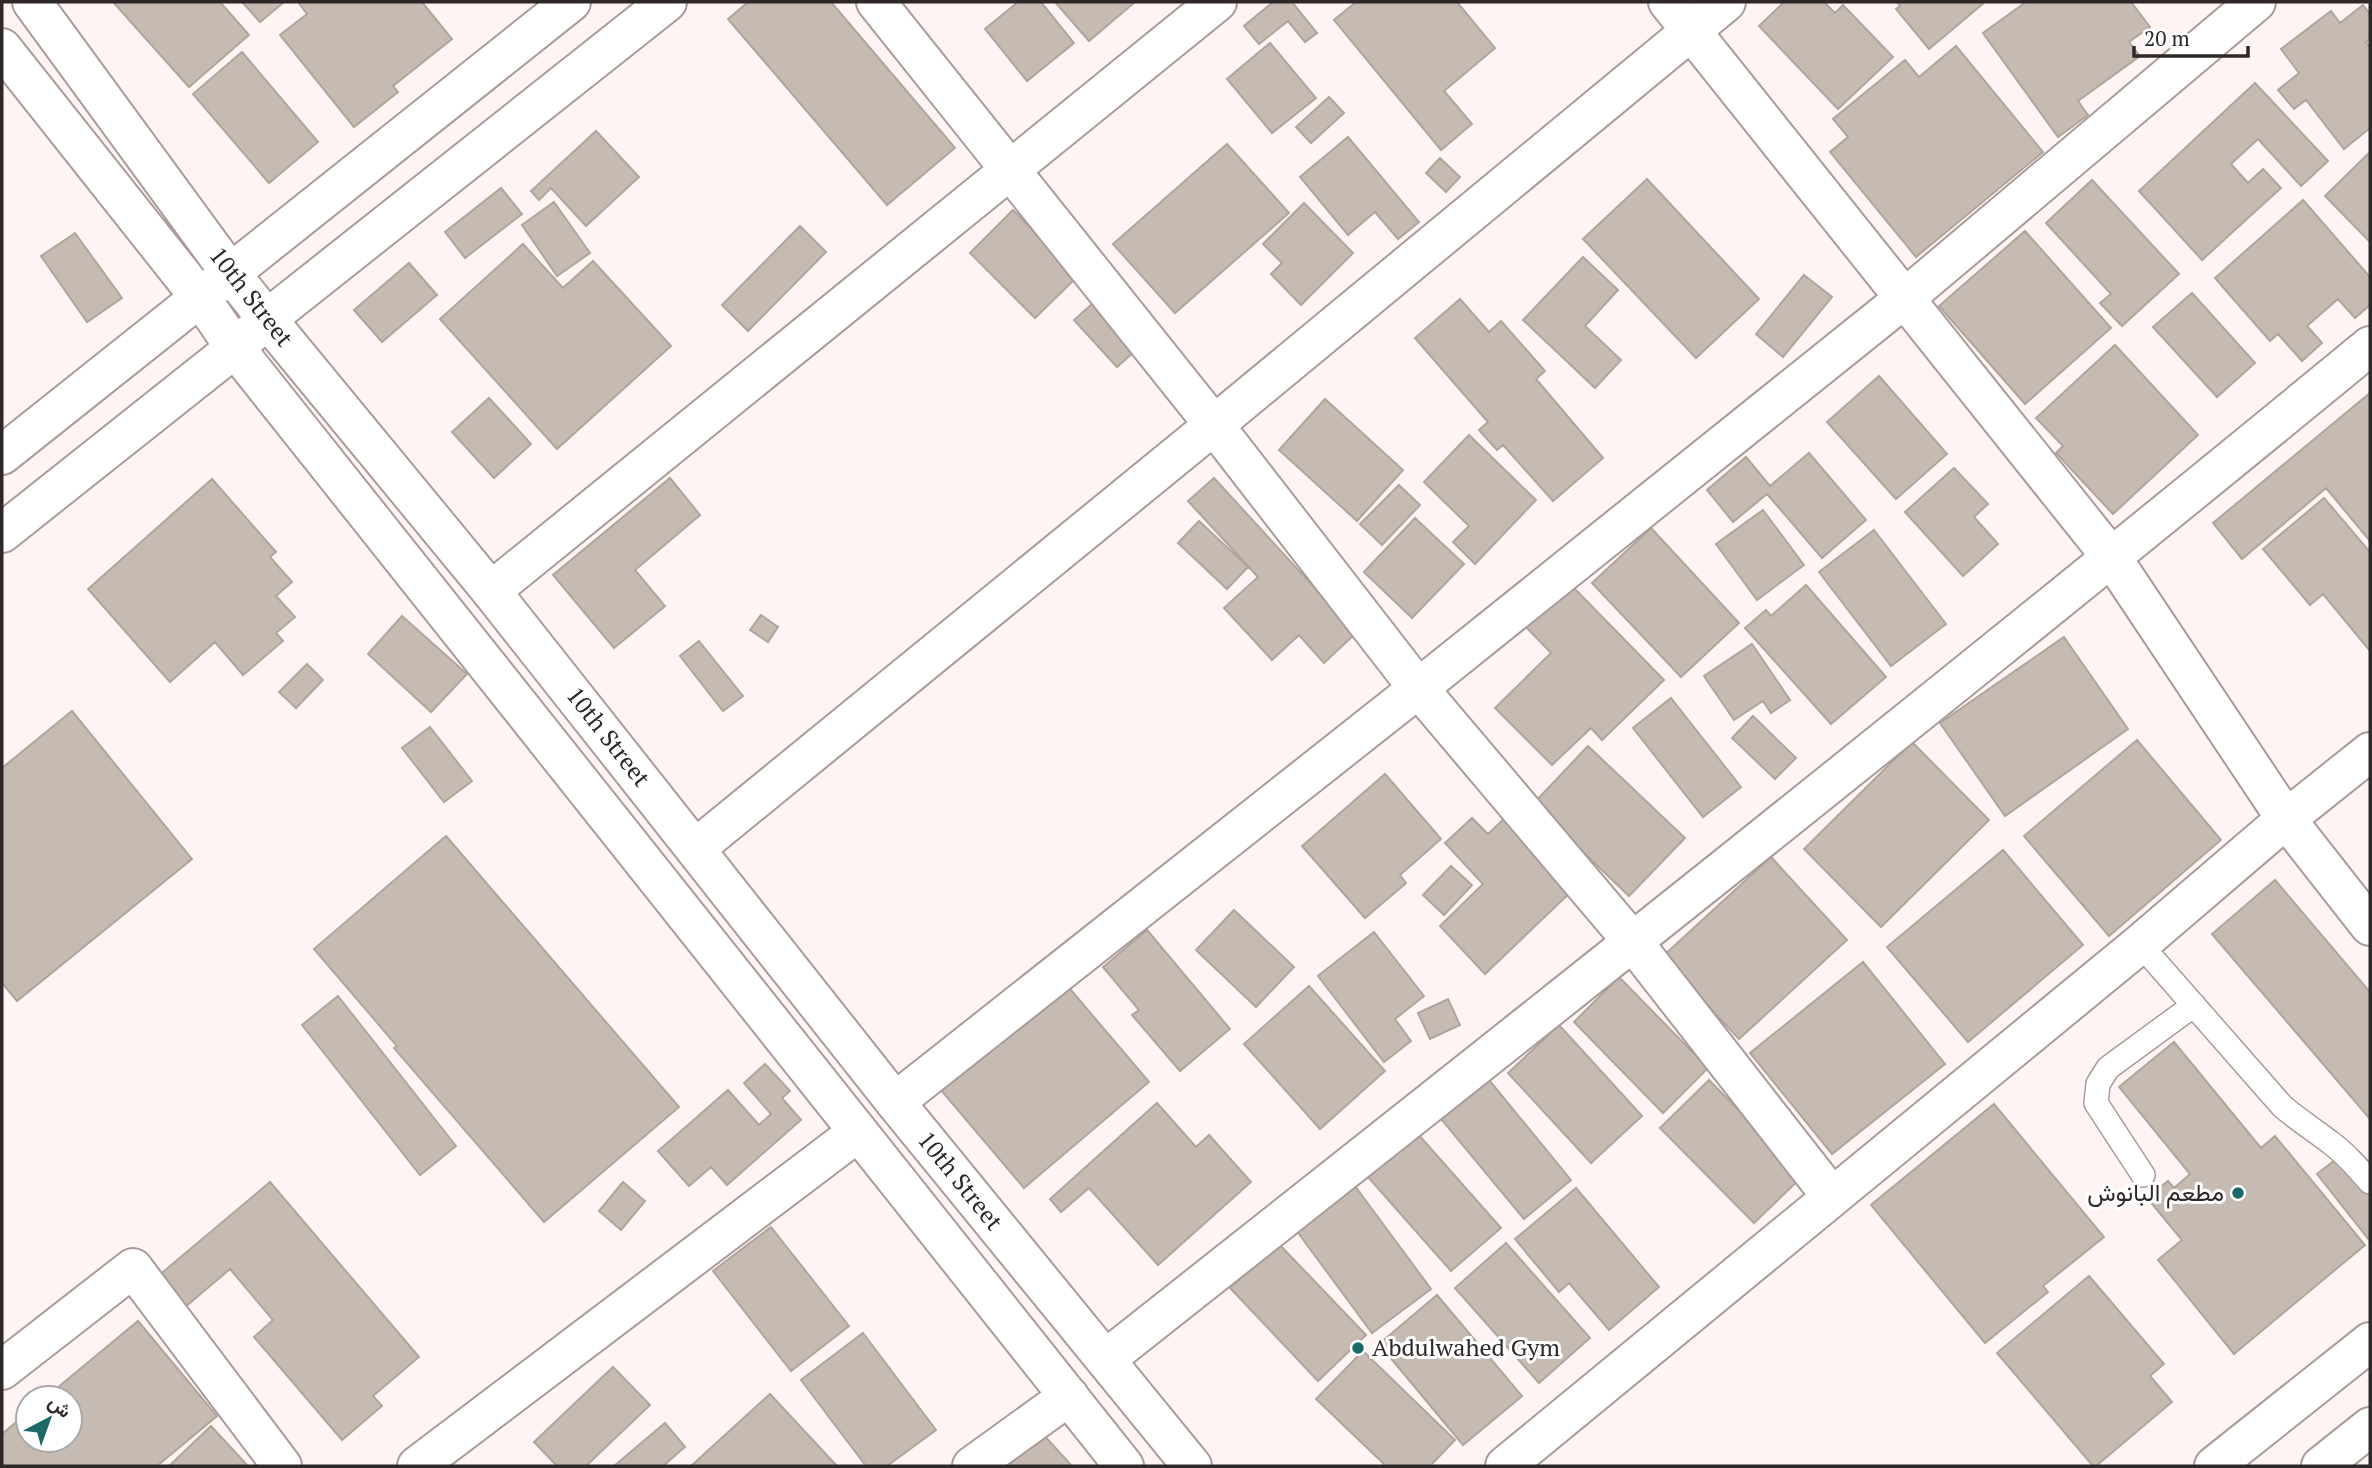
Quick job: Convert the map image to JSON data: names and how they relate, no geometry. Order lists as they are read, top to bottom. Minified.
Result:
{"streets":{"main road":["10th Street"]},"places":["مطعم البانوش","Abdulwahed Gym"],"scale_bar":"20 m","north":"top right"}
